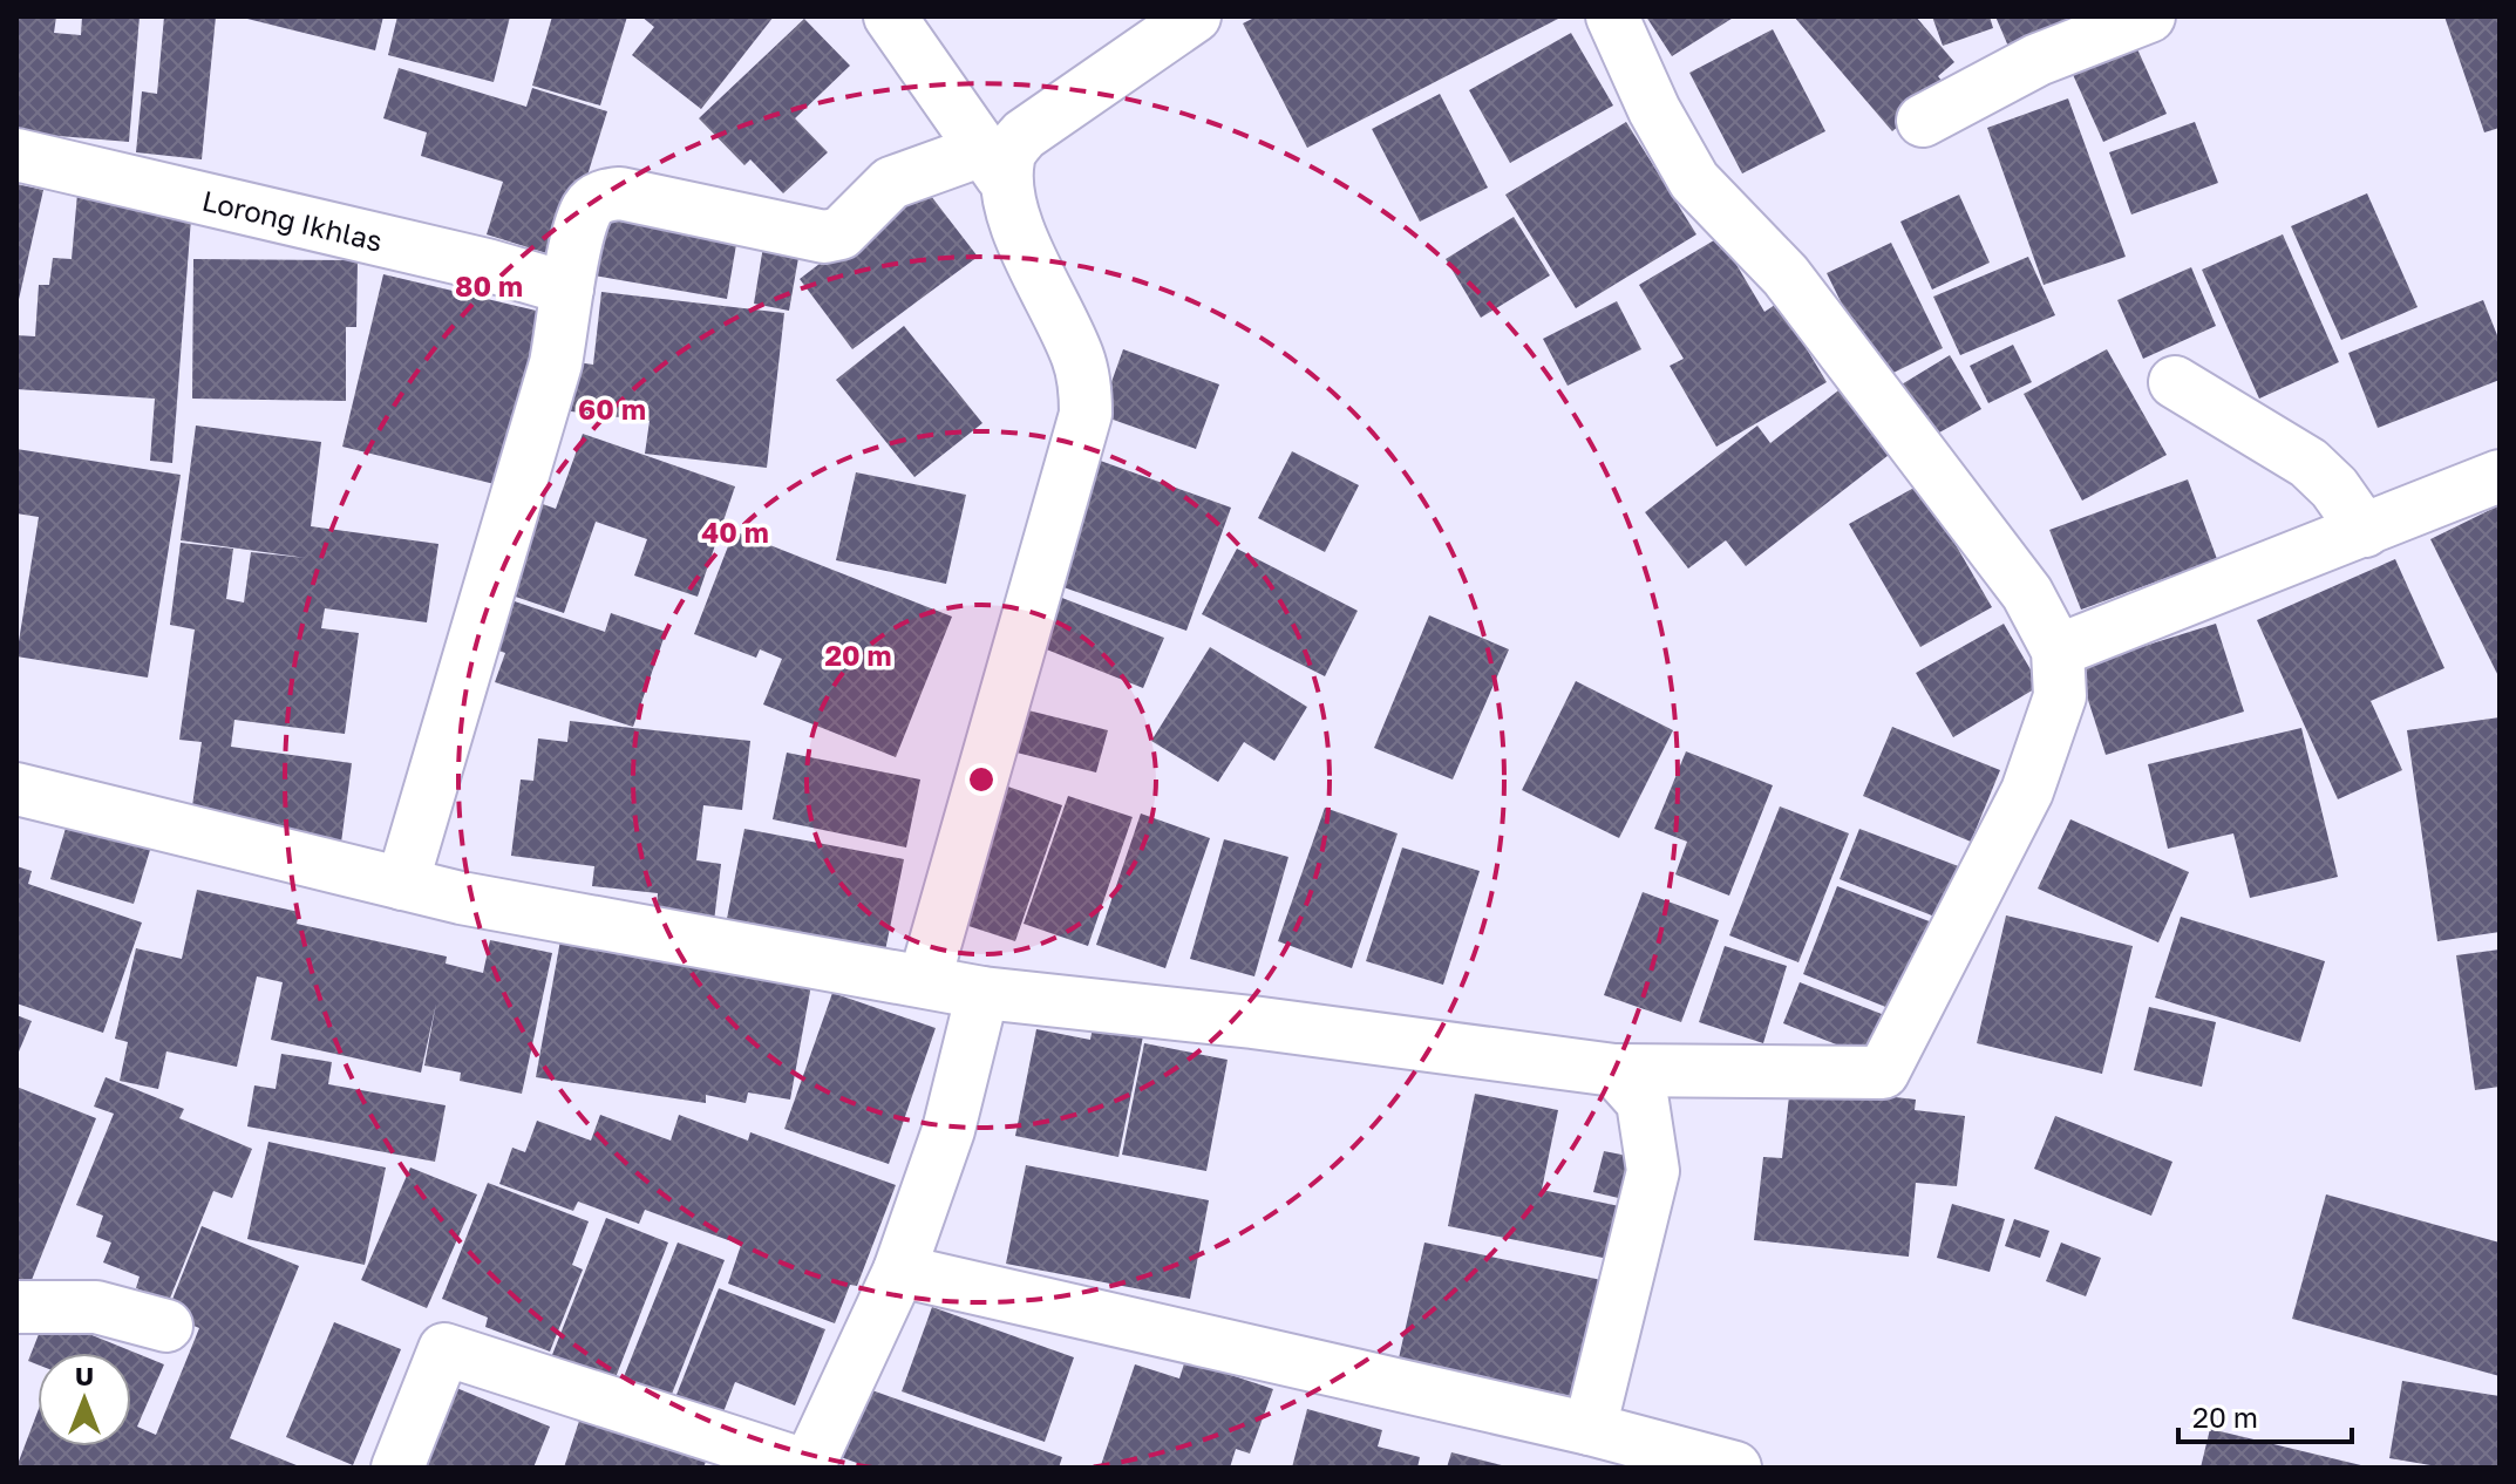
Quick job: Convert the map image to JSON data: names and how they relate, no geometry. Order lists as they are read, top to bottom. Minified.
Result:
{"streets":{"street":["Lorong Ikhlas"]},"scale_bar":"20 m","north":"top","rings":["80 m","60 m","40 m","20 m"]}
